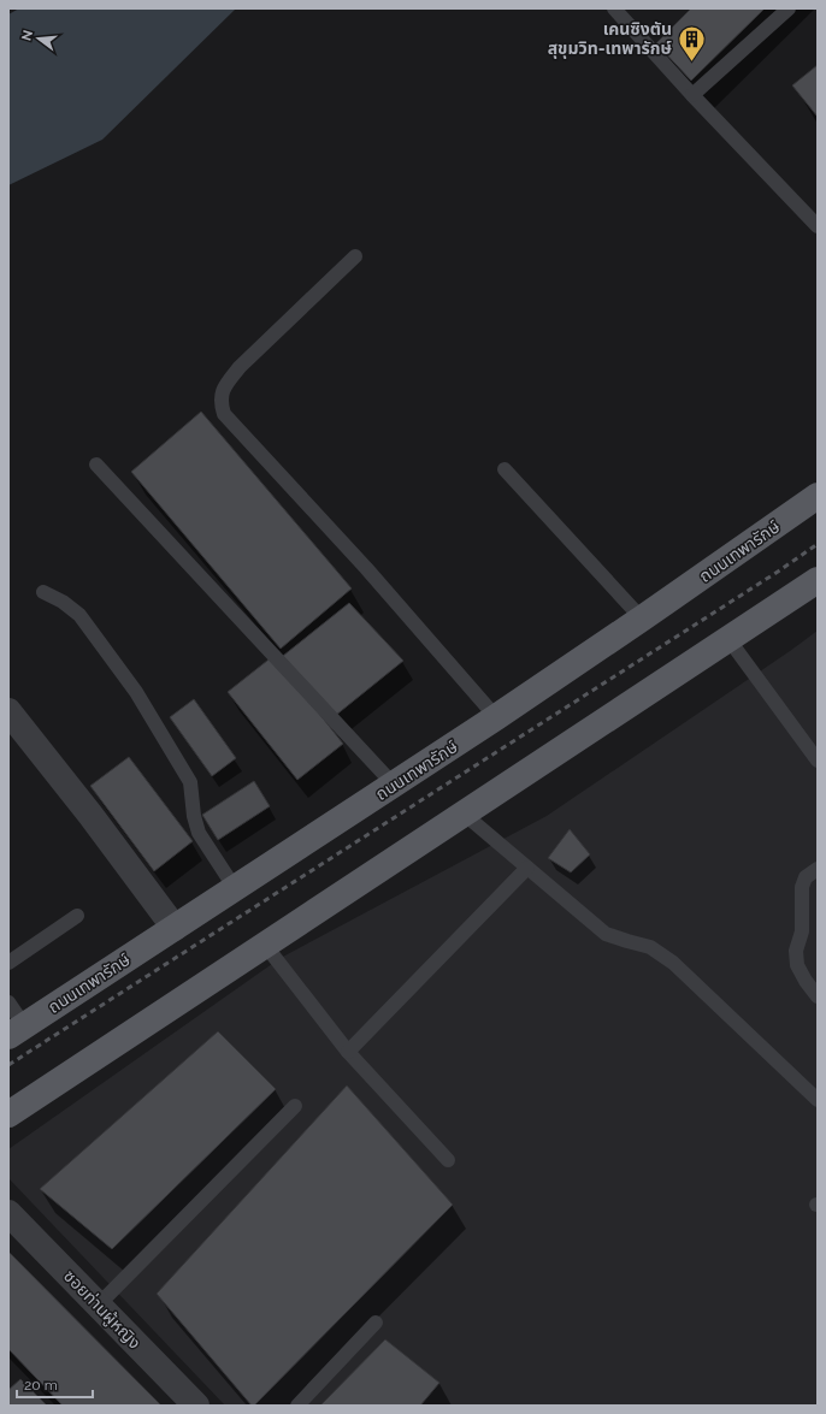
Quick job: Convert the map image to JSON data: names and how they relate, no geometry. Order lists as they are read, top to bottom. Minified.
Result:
{"streets":{"main road":["ถนนเทพารักษ์"],"street":["ซอยท่านผู้หญิง"]},"places":{"building":["เคนซิงตัน สุขุมวิท-เทพารักษ์"]},"scale_bar":"20 m","north":"left"}
